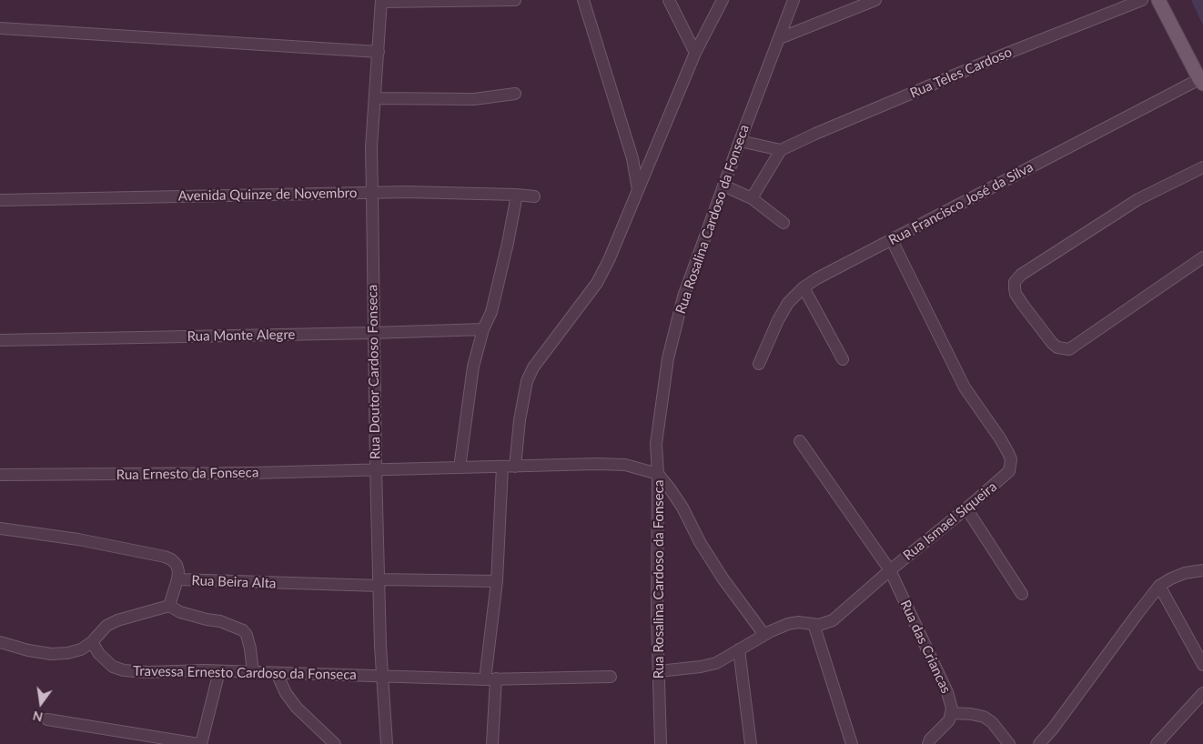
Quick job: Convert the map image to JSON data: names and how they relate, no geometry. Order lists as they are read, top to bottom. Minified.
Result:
{"streets":{"street":["Rua Teles Cardoso","Avenida Quinze de Novembro","Rua Francisco José da Silva","Rua Rosalina Cardoso da Fonseca","Rua Monte Alegre","Rua Doutor Cardoso Fonseca","Rua Ernesto da Fonseca","Rua Ismael Siqueira","Rua Beira Alta","Rua das Criancas","Travessa Ernesto Cardoso da Fonseca"]},"crossings":[["Avenida Quinze de Novembro","Rua Doutor Cardoso Fonseca"],["Rua Francisco José da Silva","Rua Ismael Siqueira"],["Rua Rosalina Cardoso da Fonseca","Rua Ernesto da Fonseca"],["Rua Rosalina Cardoso da Fonseca","Rua Ismael Siqueira"],["Rua Monte Alegre","Rua Doutor Cardoso Fonseca"],["Rua Doutor Cardoso Fonseca","Rua Ernesto da Fonseca"],["Rua Doutor Cardoso Fonseca","Rua Beira Alta"],["Rua Doutor Cardoso Fonseca","Travessa Ernesto Cardoso da Fonseca"],["Rua Ismael Siqueira","Rua das Criancas"]],"north":"bottom"}
